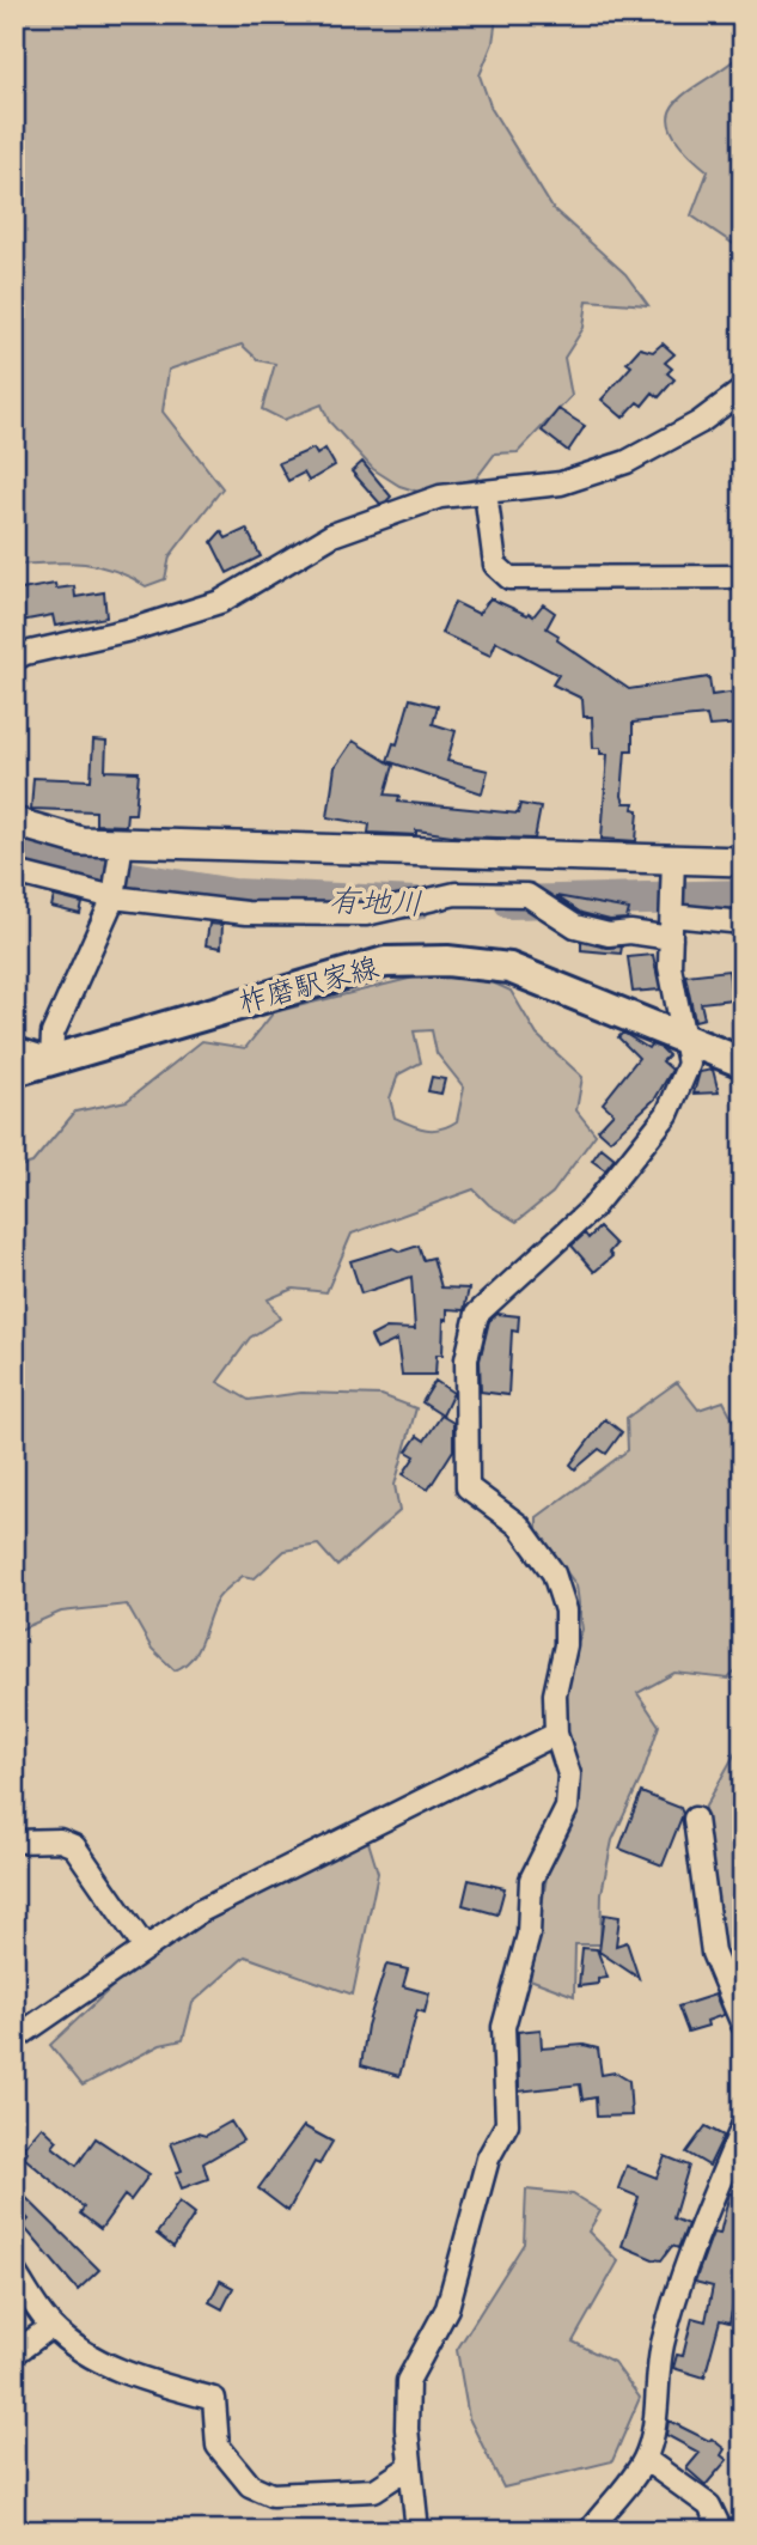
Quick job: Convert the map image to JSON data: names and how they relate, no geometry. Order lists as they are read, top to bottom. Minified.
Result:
{"streets":{"main road":["柞磨駅家線"]},"water":["有地川"]}
